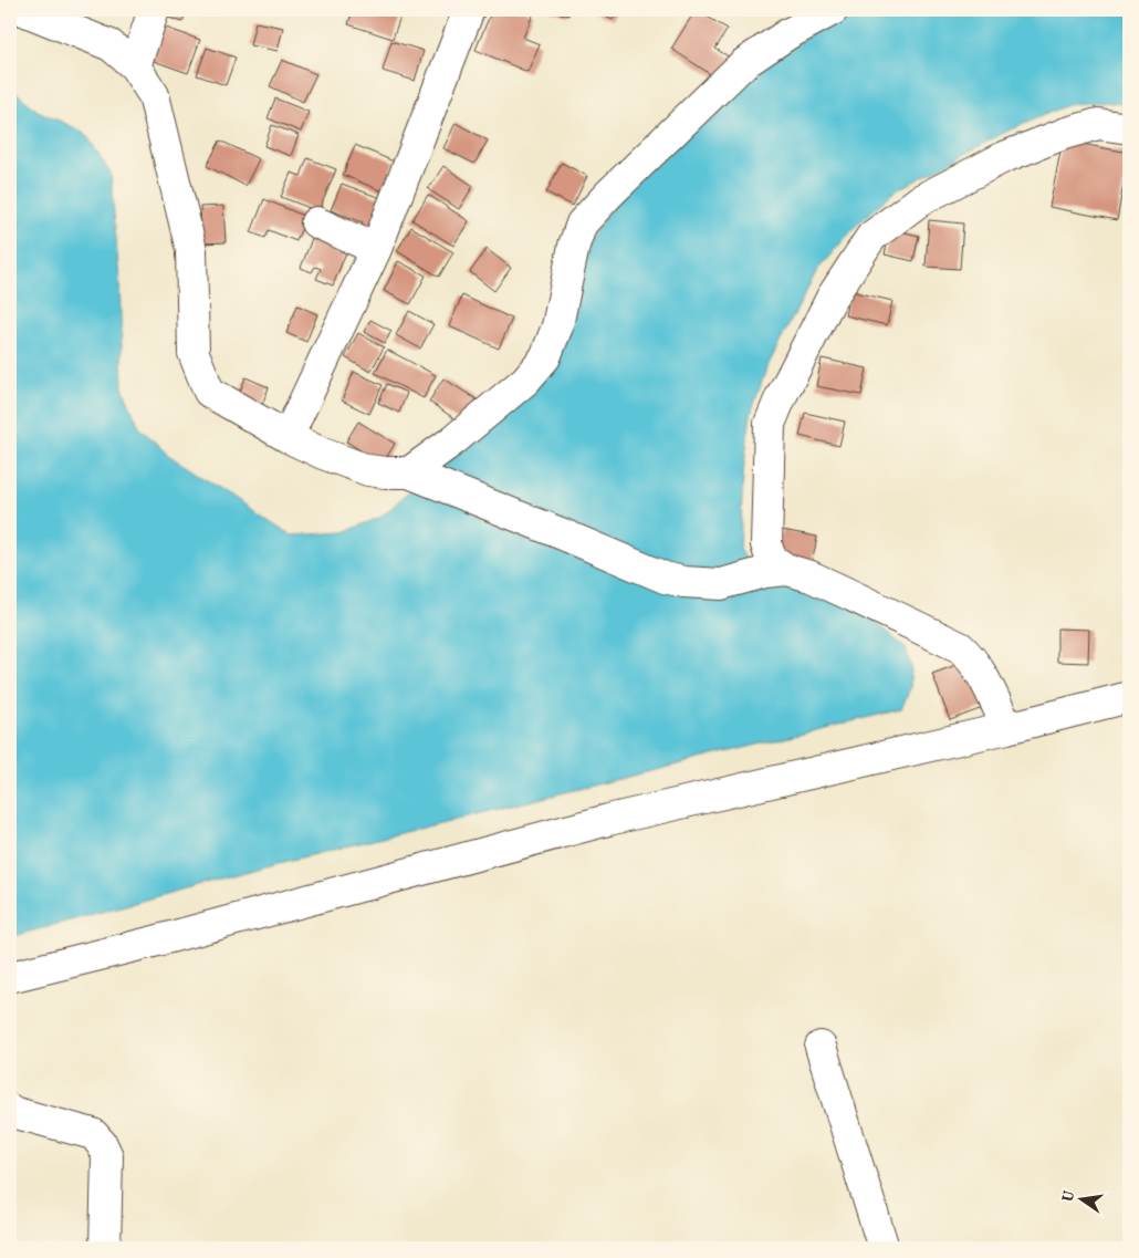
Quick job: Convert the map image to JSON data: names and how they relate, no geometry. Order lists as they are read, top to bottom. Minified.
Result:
{"north":"left"}
